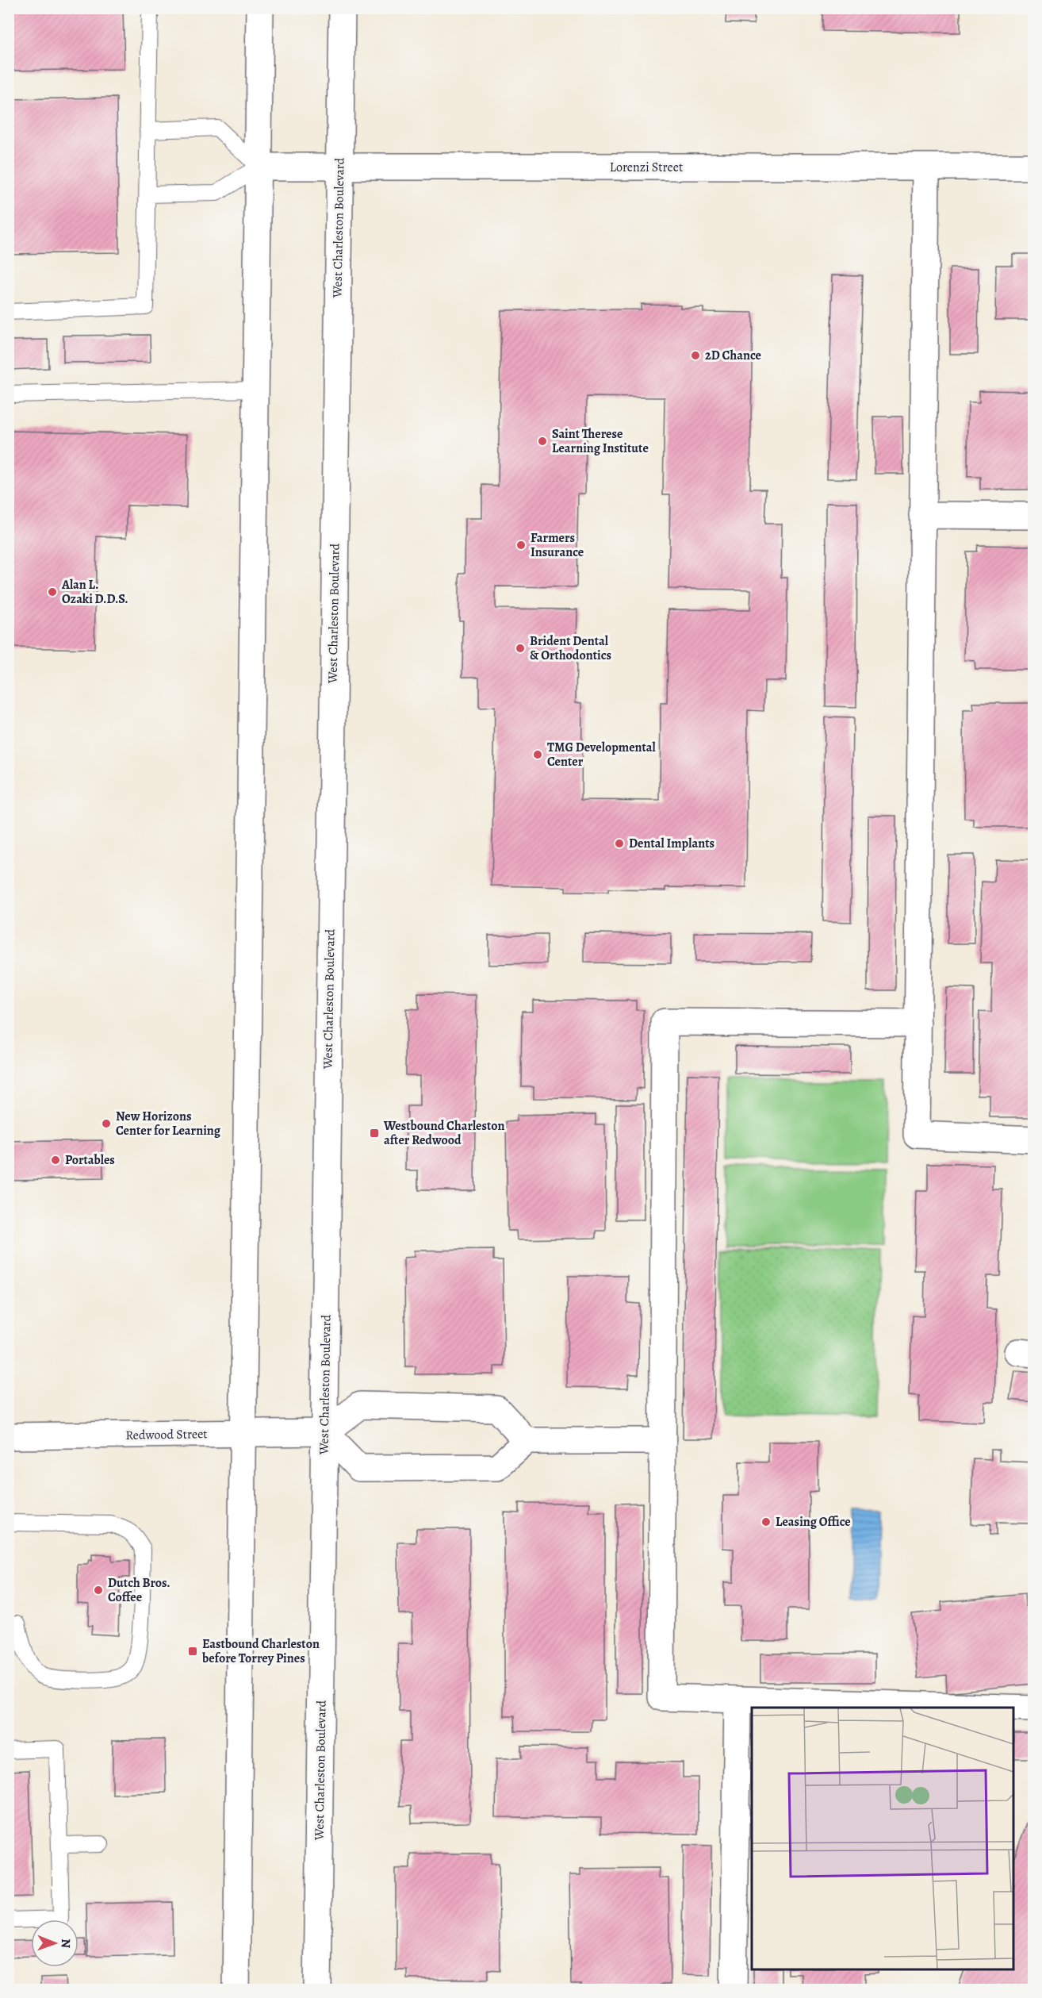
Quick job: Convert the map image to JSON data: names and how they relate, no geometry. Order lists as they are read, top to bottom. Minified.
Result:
{"streets":{"street":["Lorenzi Street","West Charleston Boulevard","Redwood Street"]},"crossings":[["Lorenzi Street","West Charleston Boulevard"],["West Charleston Boulevard","Redwood Street"]],"places":{"other":["2D Chance","Saint Therese Learning Institute","Farmers Insurance","Alan L. Ozaki D.D.S.","Brident Dental & Orthodontics","TMG Developmental Center","Dental Implants","New Horizons Center for Learning","Portables","Leasing Office","Dutch Bros. Coffee"],"transit":["Westbound Charleston after Redwood","Eastbound Charleston before Torrey Pines"]},"north":"right"}
